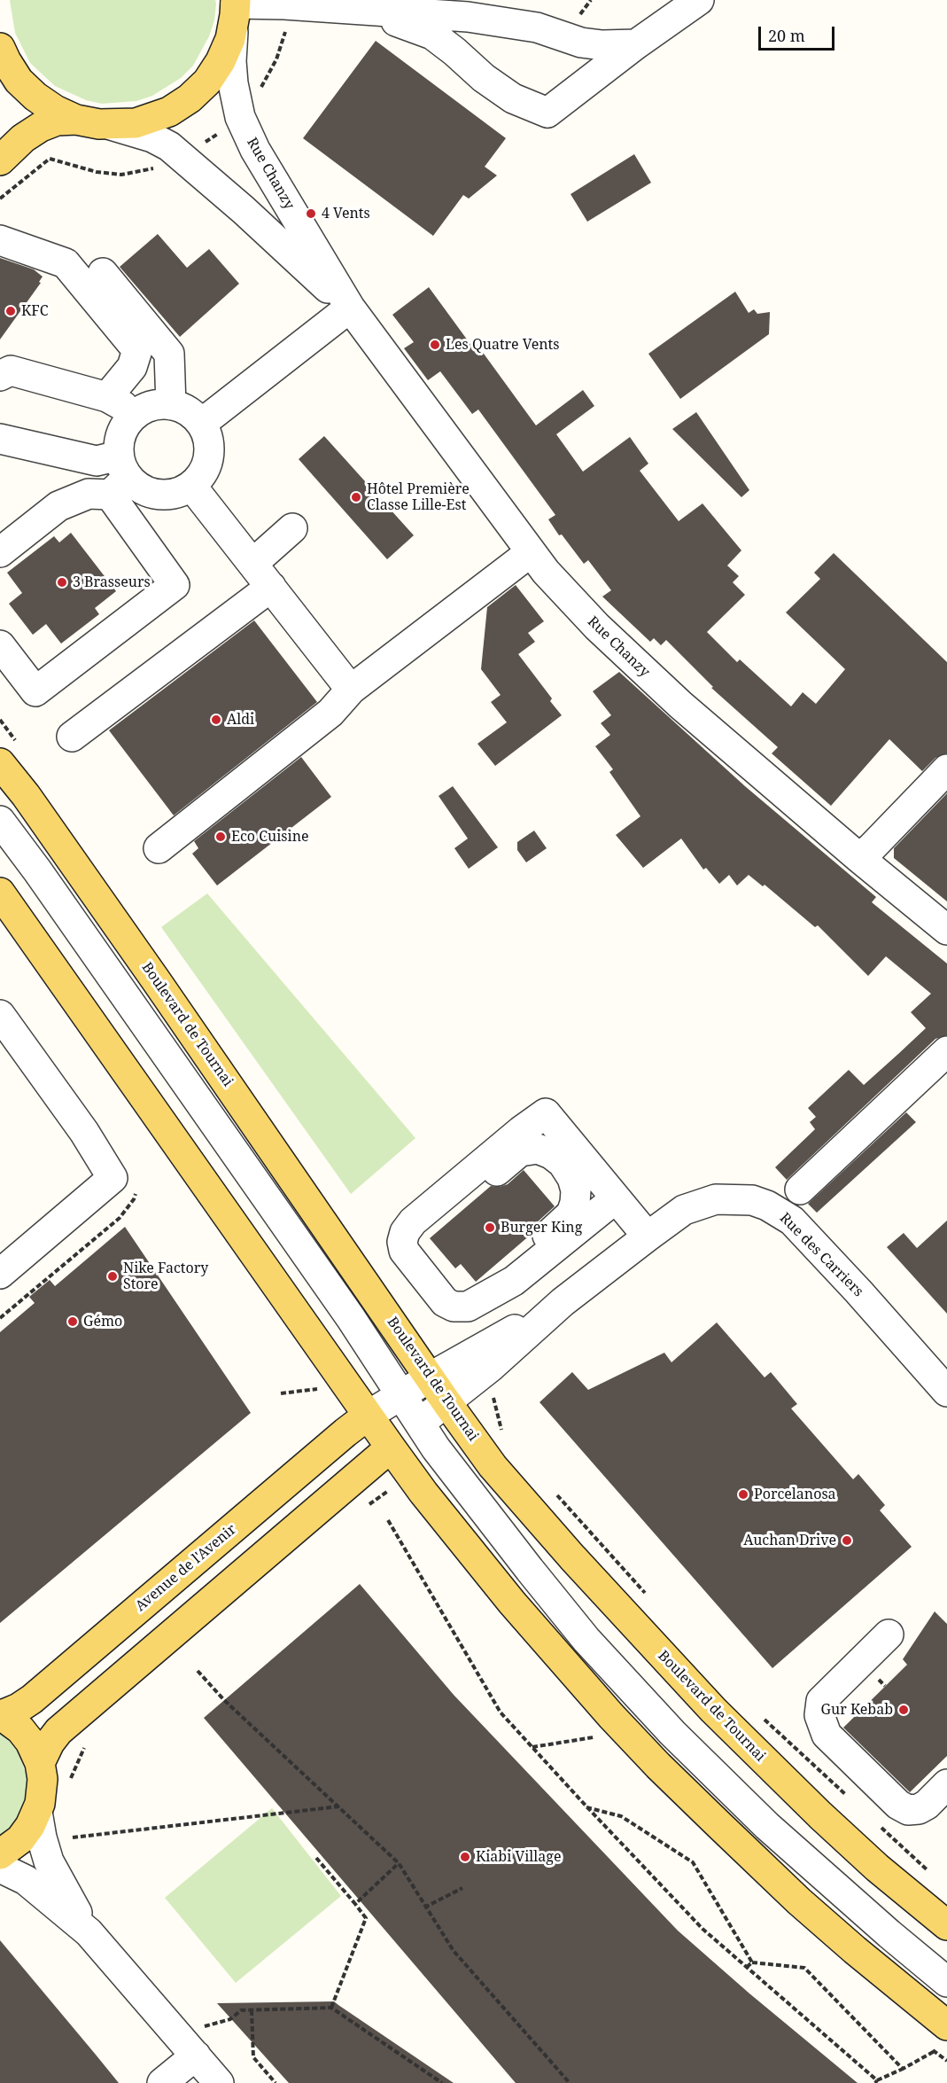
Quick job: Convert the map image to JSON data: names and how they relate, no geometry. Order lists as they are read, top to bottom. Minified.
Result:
{"streets":{"main road":["Boulevard de Tournai","Avenue de l'Avenir"],"street":["Rue Chanzy","Rue des Carriers"]},"crossings":[["Boulevard de Tournai","Rue des Carriers"],["Rue des Carriers","Avenue de l'Avenir"]],"places":["4 Vents","KFC","Les Quatre Vents","Hôtel Première Classe Lille-Est","3 Brasseurs","Aldi","Eco Cuisine","Burger King","Nike Factory Store","Gémo","Porcelanosa","Auchan Drive","Gur Kebab","Kiabi Village"],"scale_bar":"20 m"}
